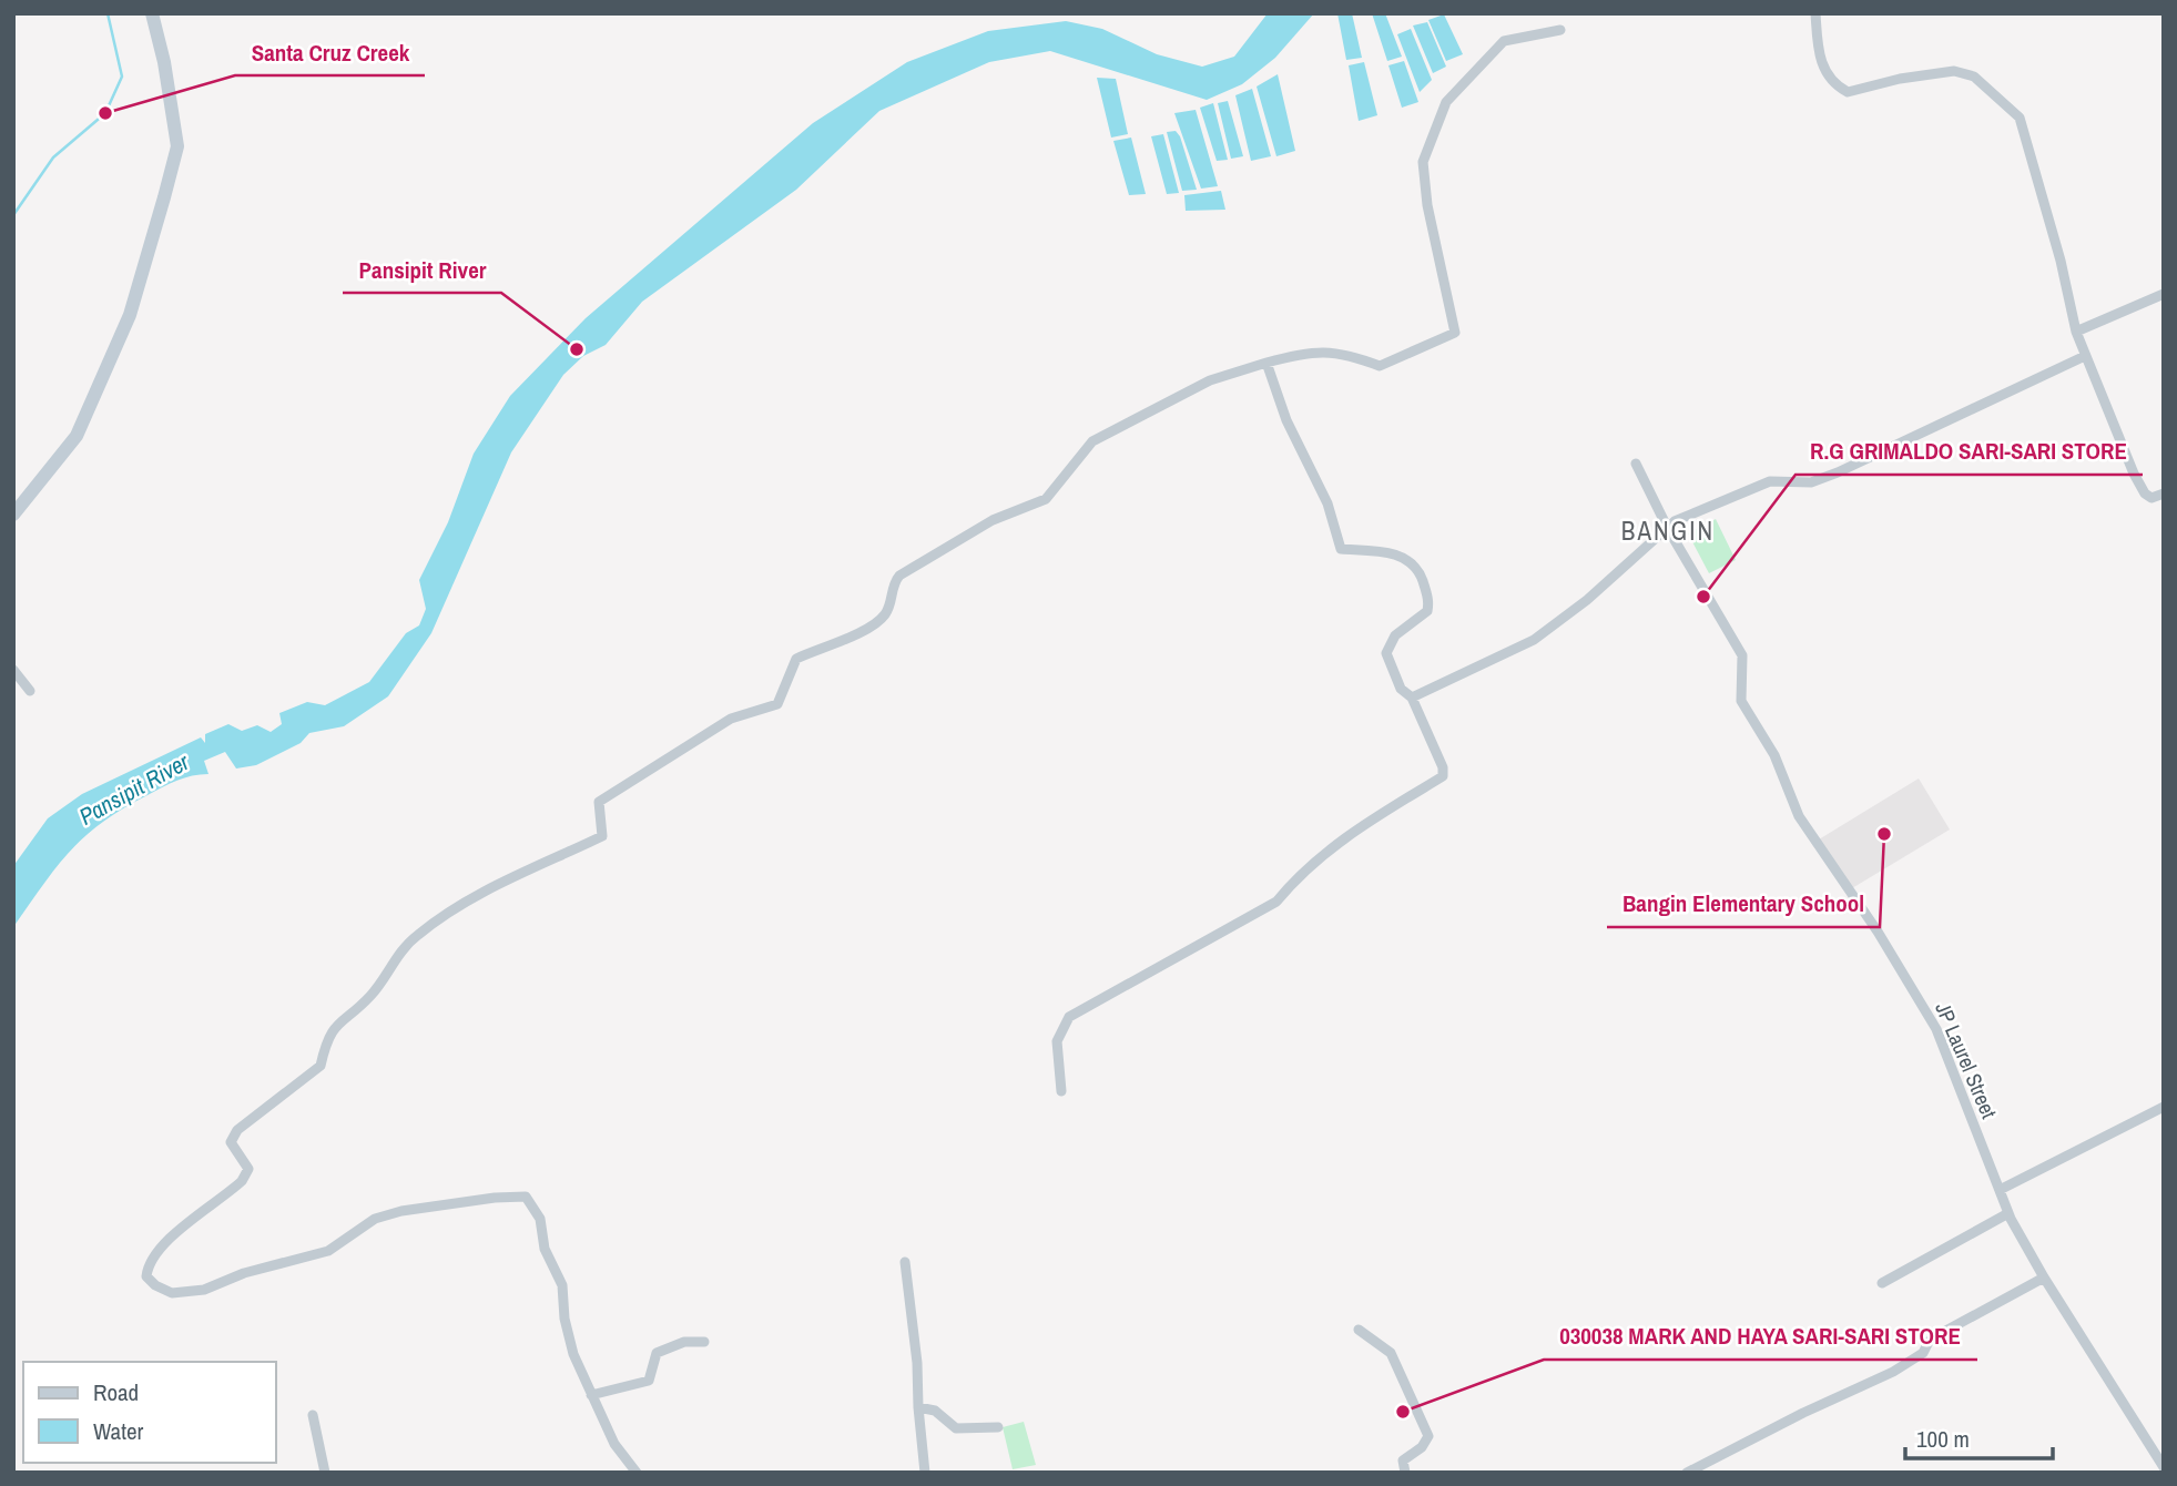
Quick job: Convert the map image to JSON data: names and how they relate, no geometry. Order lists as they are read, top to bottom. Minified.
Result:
{"streets":{"street":["JP Laurel Street"]},"districts":["BANGIN"],"water":["Pansipit River"],"places":["Santa Cruz Creek","Pansipit River","R.G GRIMALDO SARI-SARI STORE","Bangin Elementary School","030038 MARK AND HAYA SARI-SARI STORE"],"legend":["Road","Water"],"scale_bar":"100 m"}
